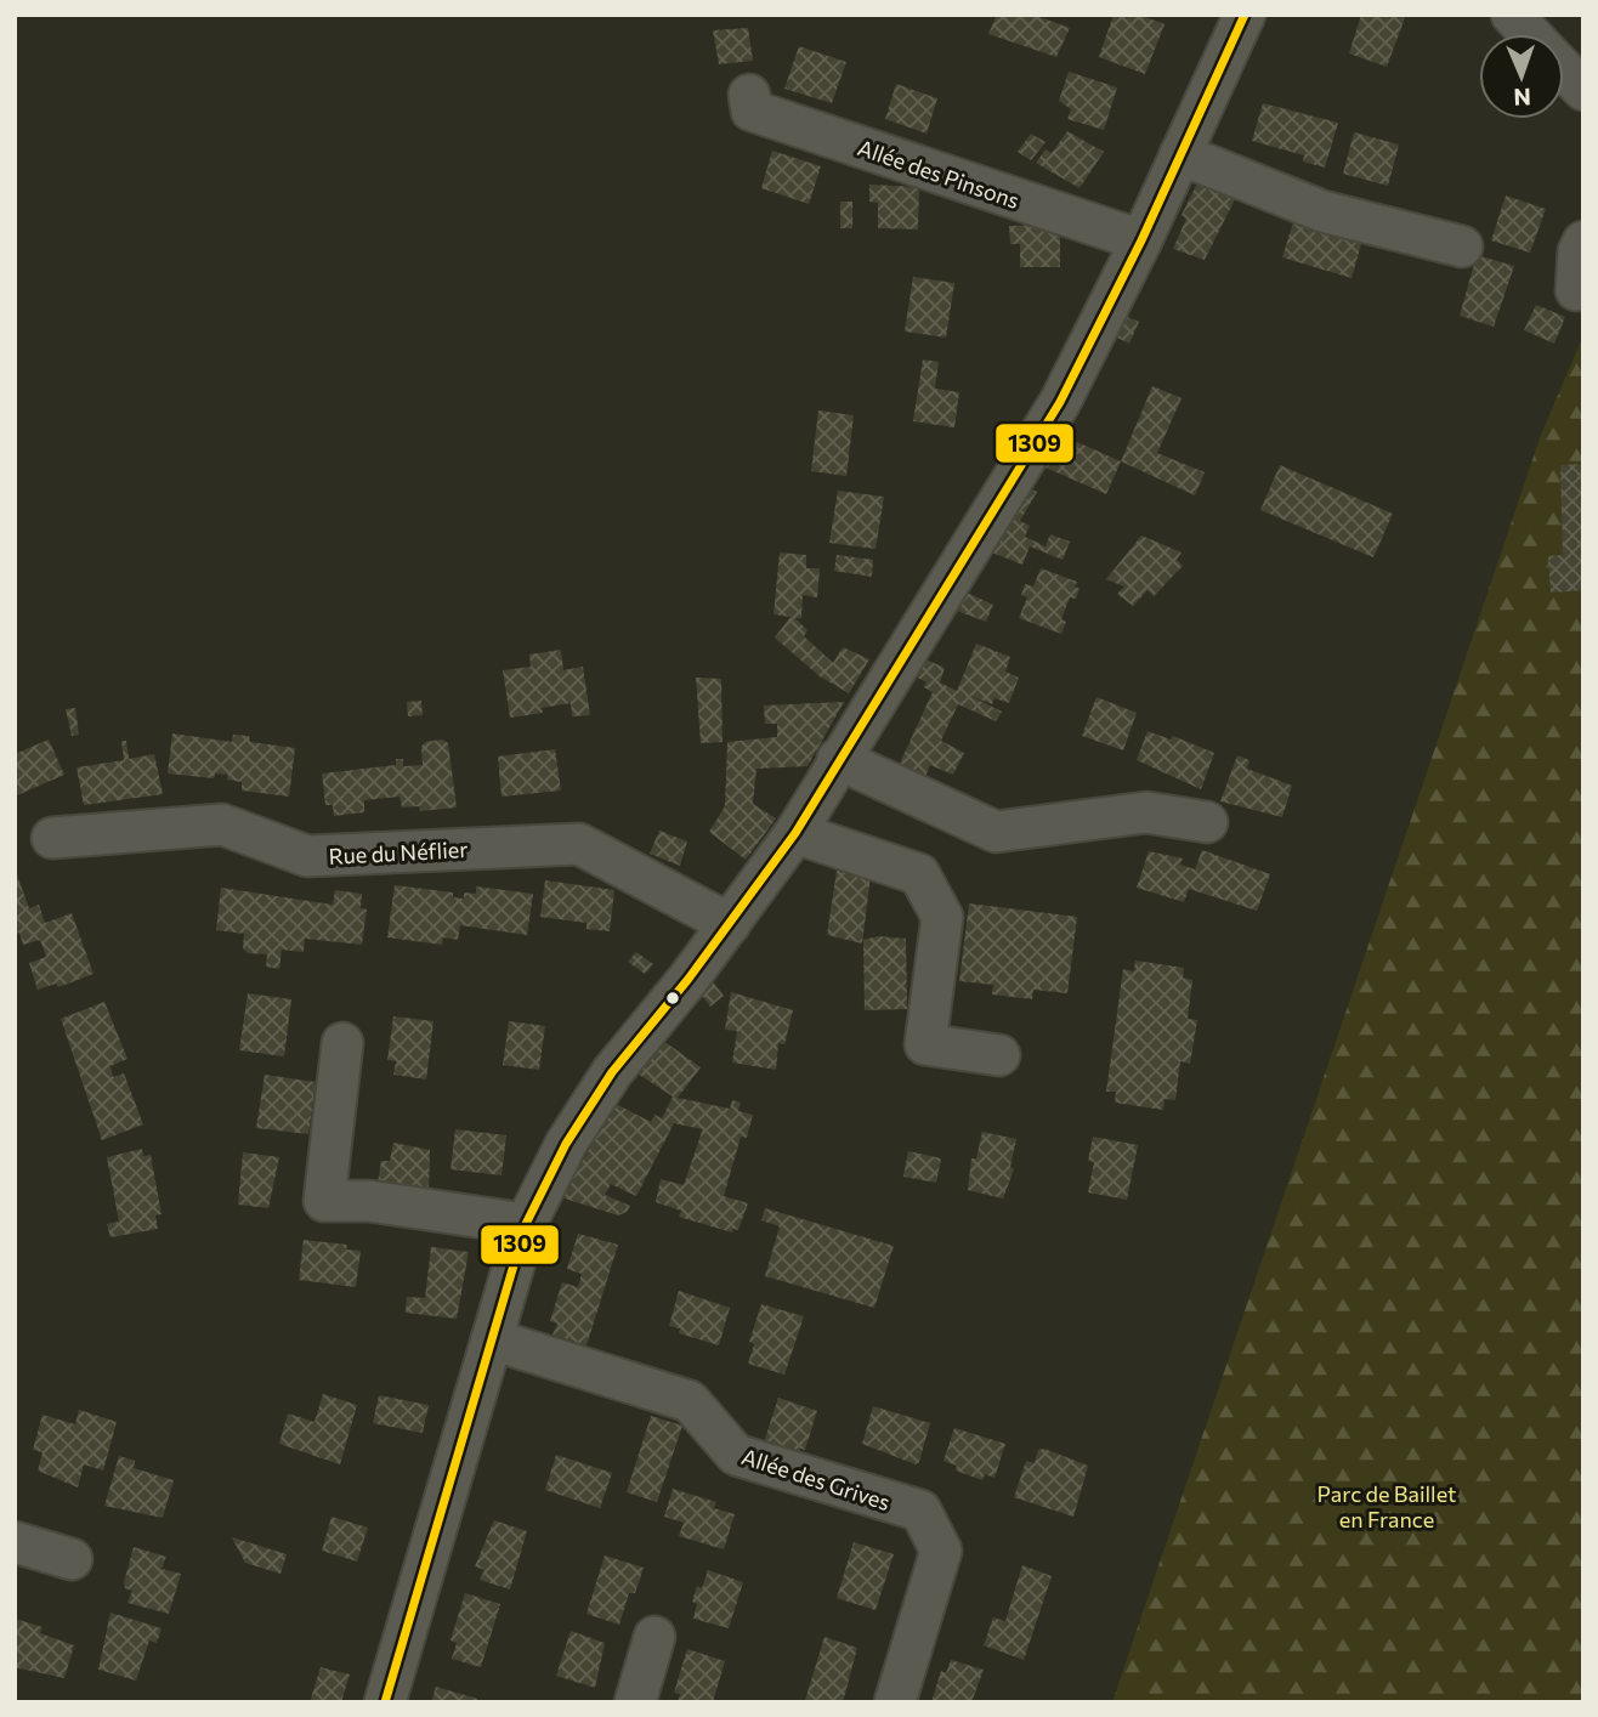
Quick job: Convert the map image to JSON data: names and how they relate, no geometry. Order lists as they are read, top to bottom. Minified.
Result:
{"streets":{"street":["Allée des Pinsons","Rue du Néflier","Allée des Grives"]},"parks":["Parc de Baillet en France"],"lines":["transit line 1309"],"north":"bottom"}
